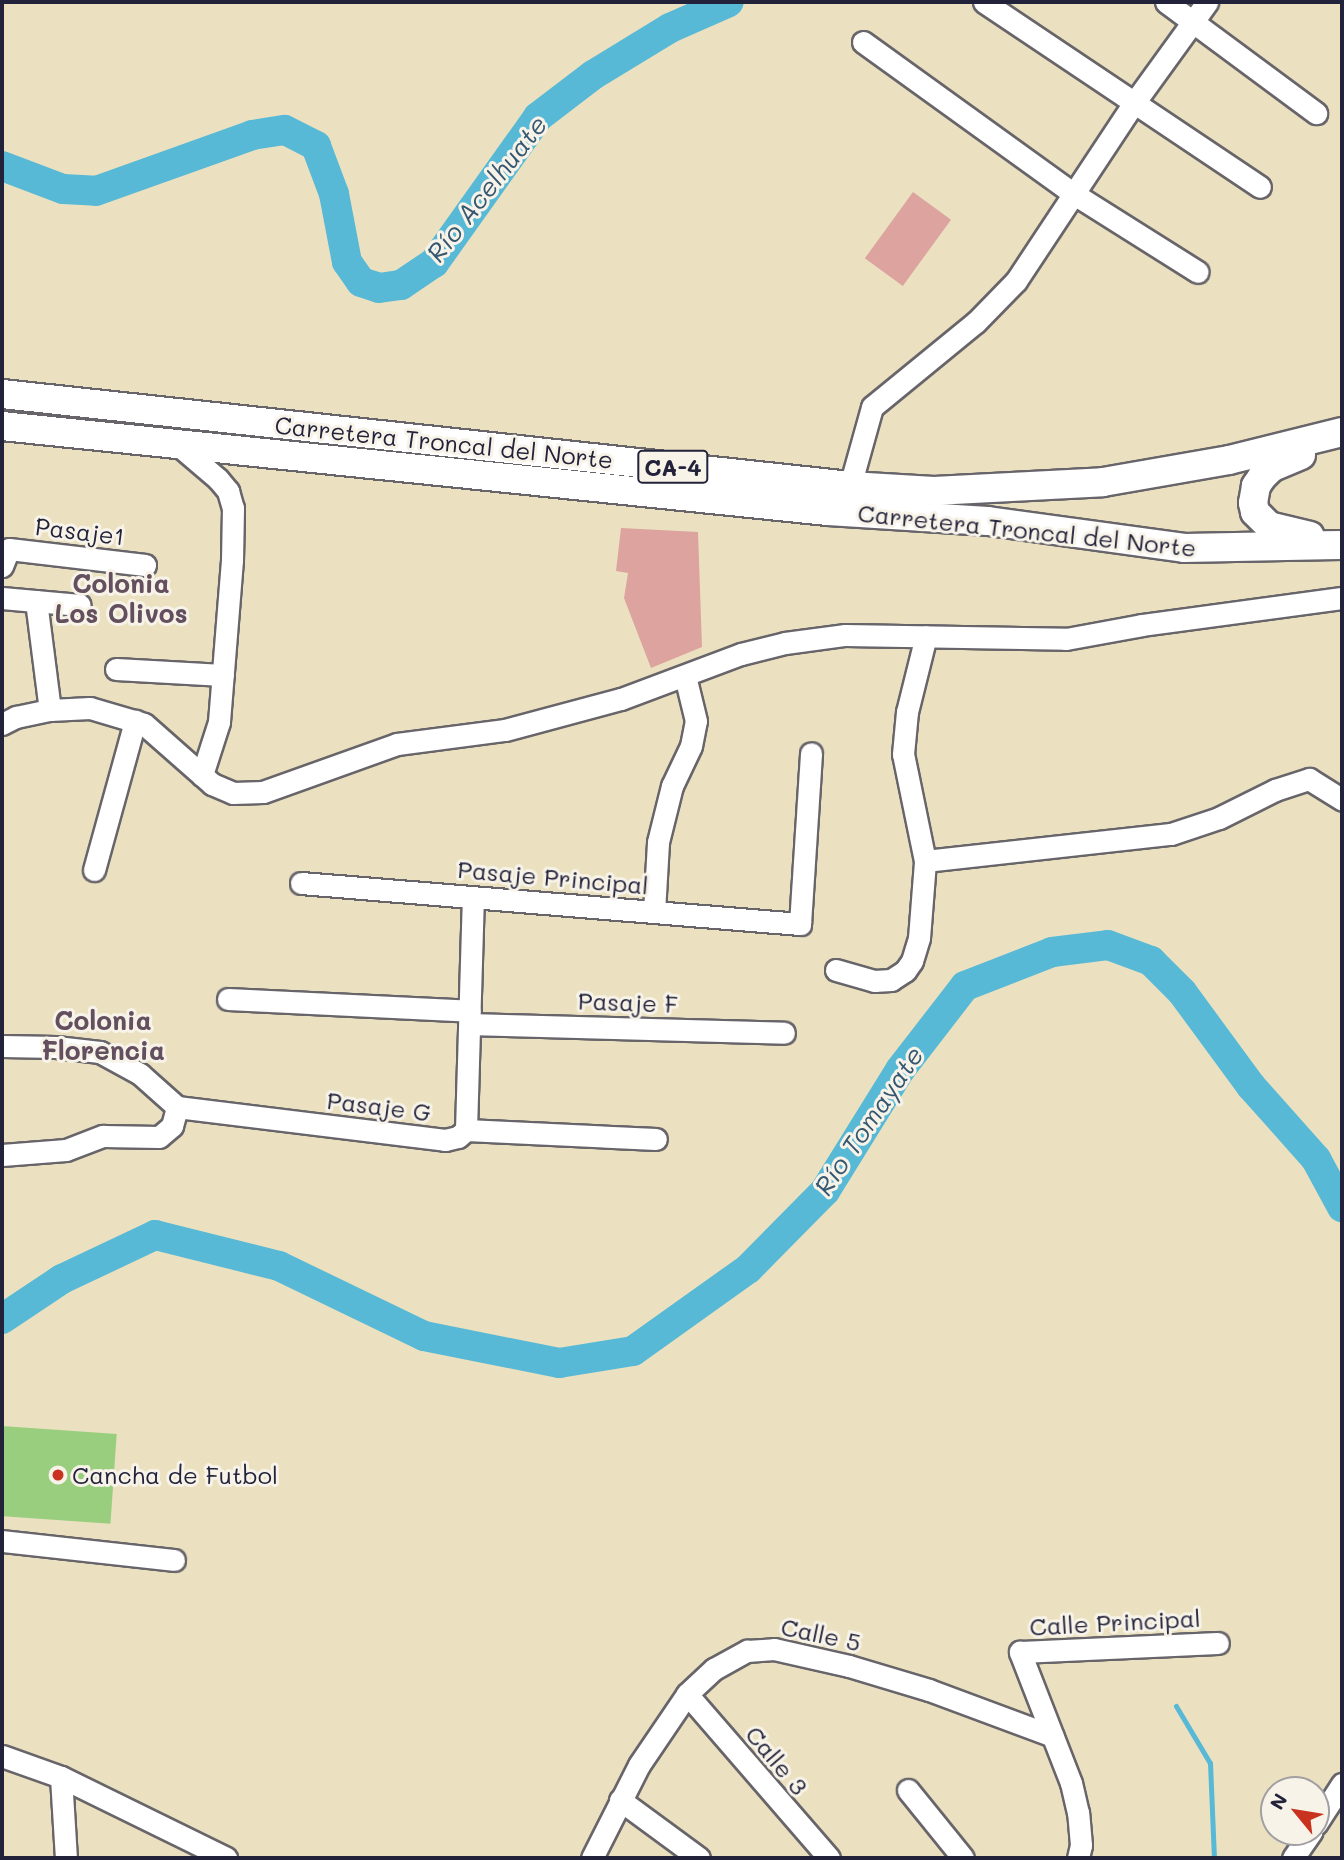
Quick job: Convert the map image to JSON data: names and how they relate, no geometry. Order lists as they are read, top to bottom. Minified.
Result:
{"streets":{"main road":["Carretera Troncal del Norte","CA-4"],"street":["Pasaje1","Pasaje Principal","Pasaje F","Pasaje G","Calle Principal","Calle 5","Calle 3"]},"crossings":[["Calle Principal","Calle 5"],["Calle 5","Calle 3"]],"districts":["Colonia Los Olivos","Colonia Florencia"],"water":["Río Acelhuate","Río Tomayate"],"places":["Cancha de Futbol"],"north":"top left"}
